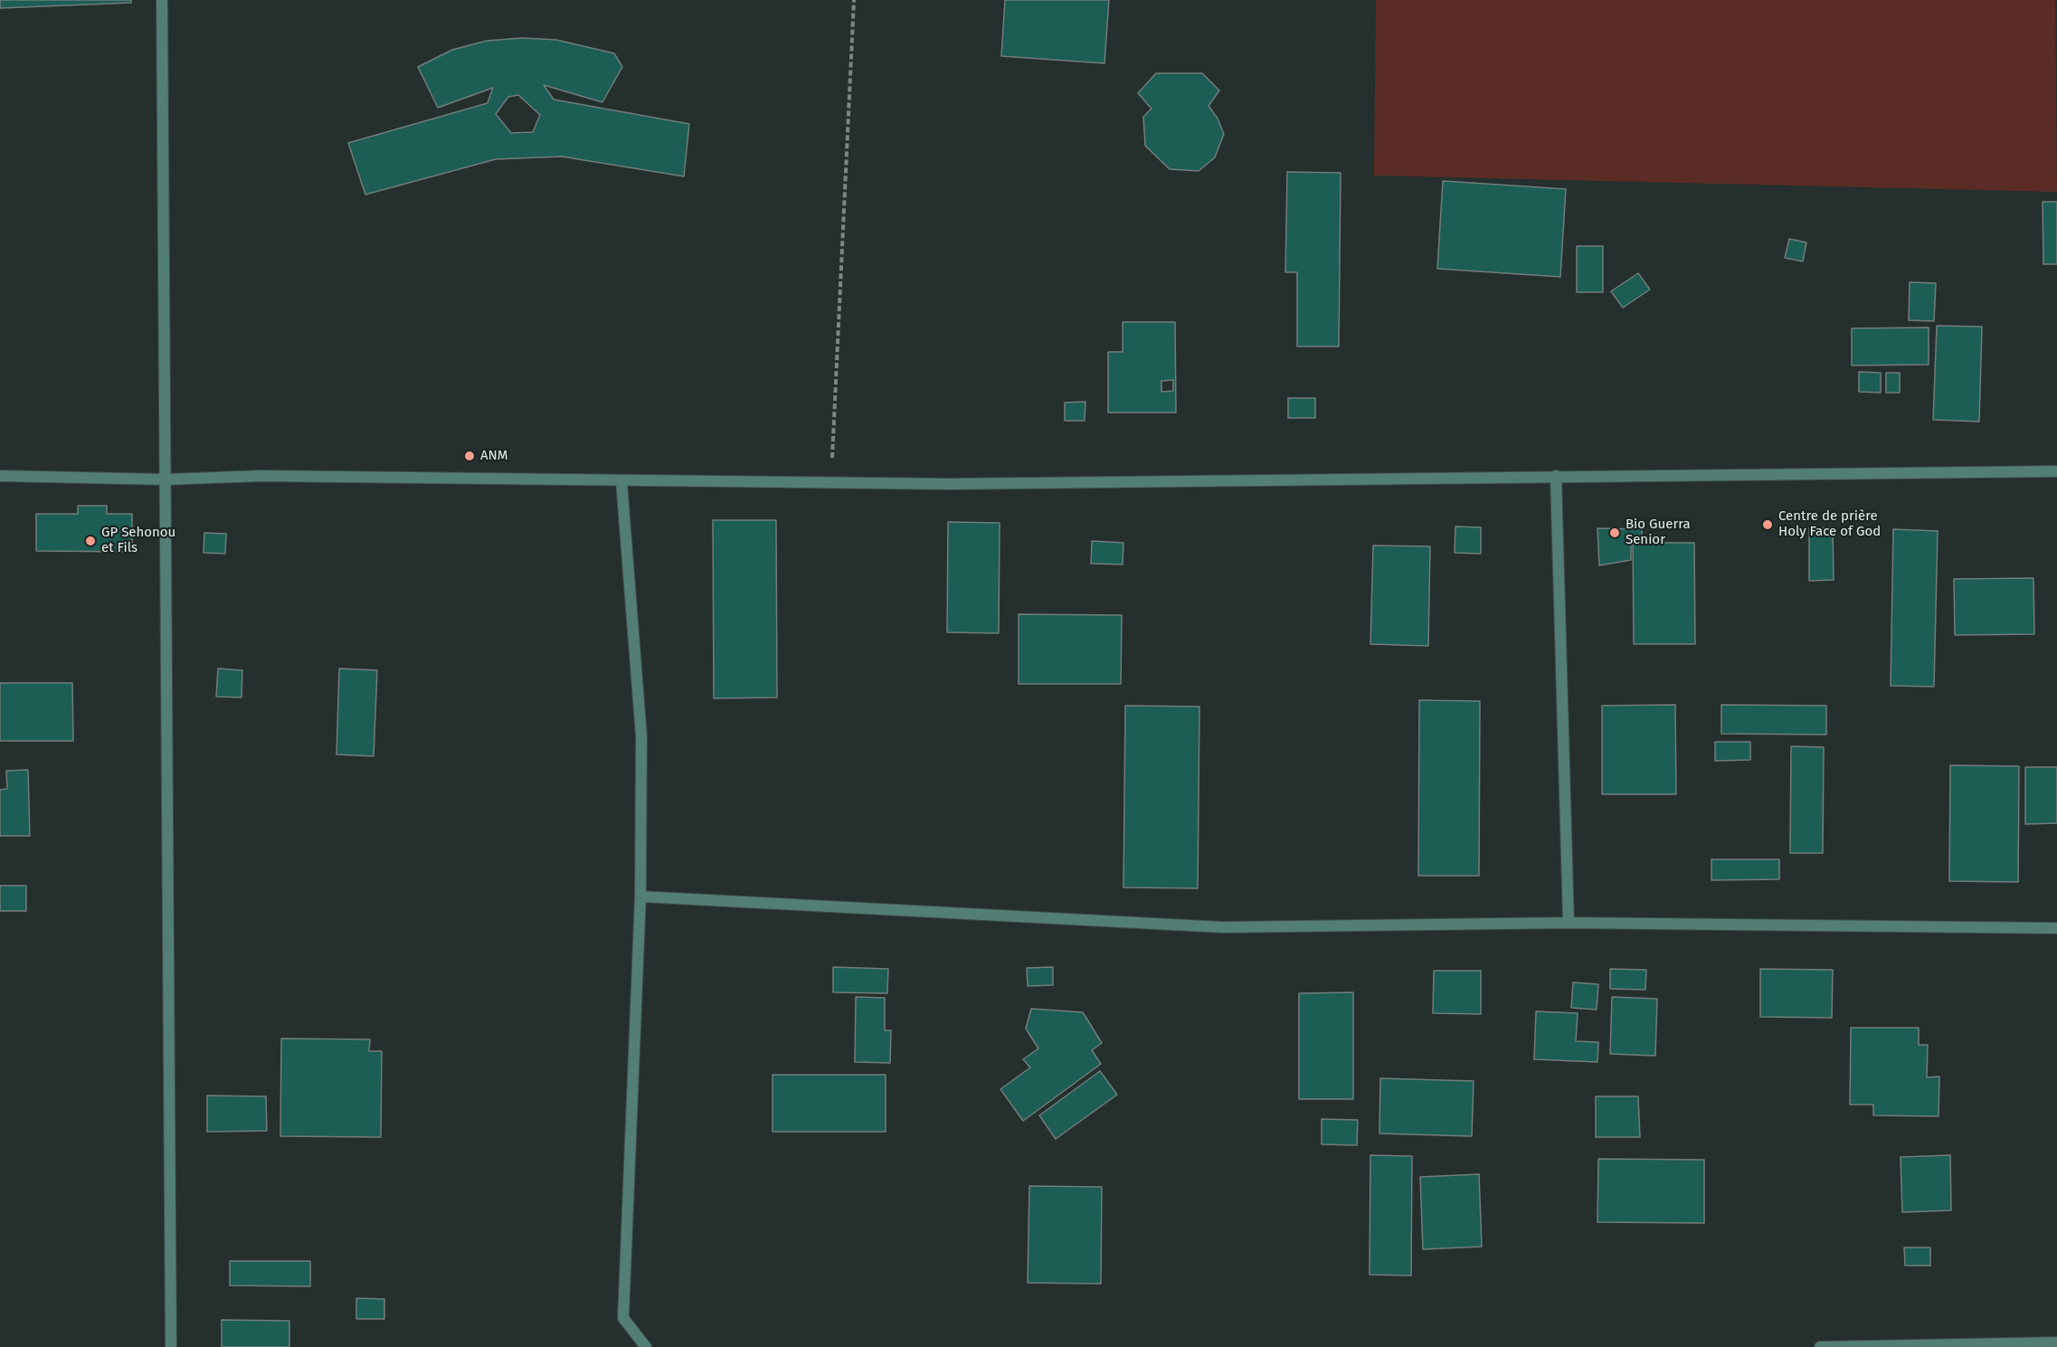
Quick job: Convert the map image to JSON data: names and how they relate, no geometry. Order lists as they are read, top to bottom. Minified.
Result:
{"places":["ANM","Centre de prière Holy Face of God","Bio Guerra Senior","GP Sehonou et Fils"]}
